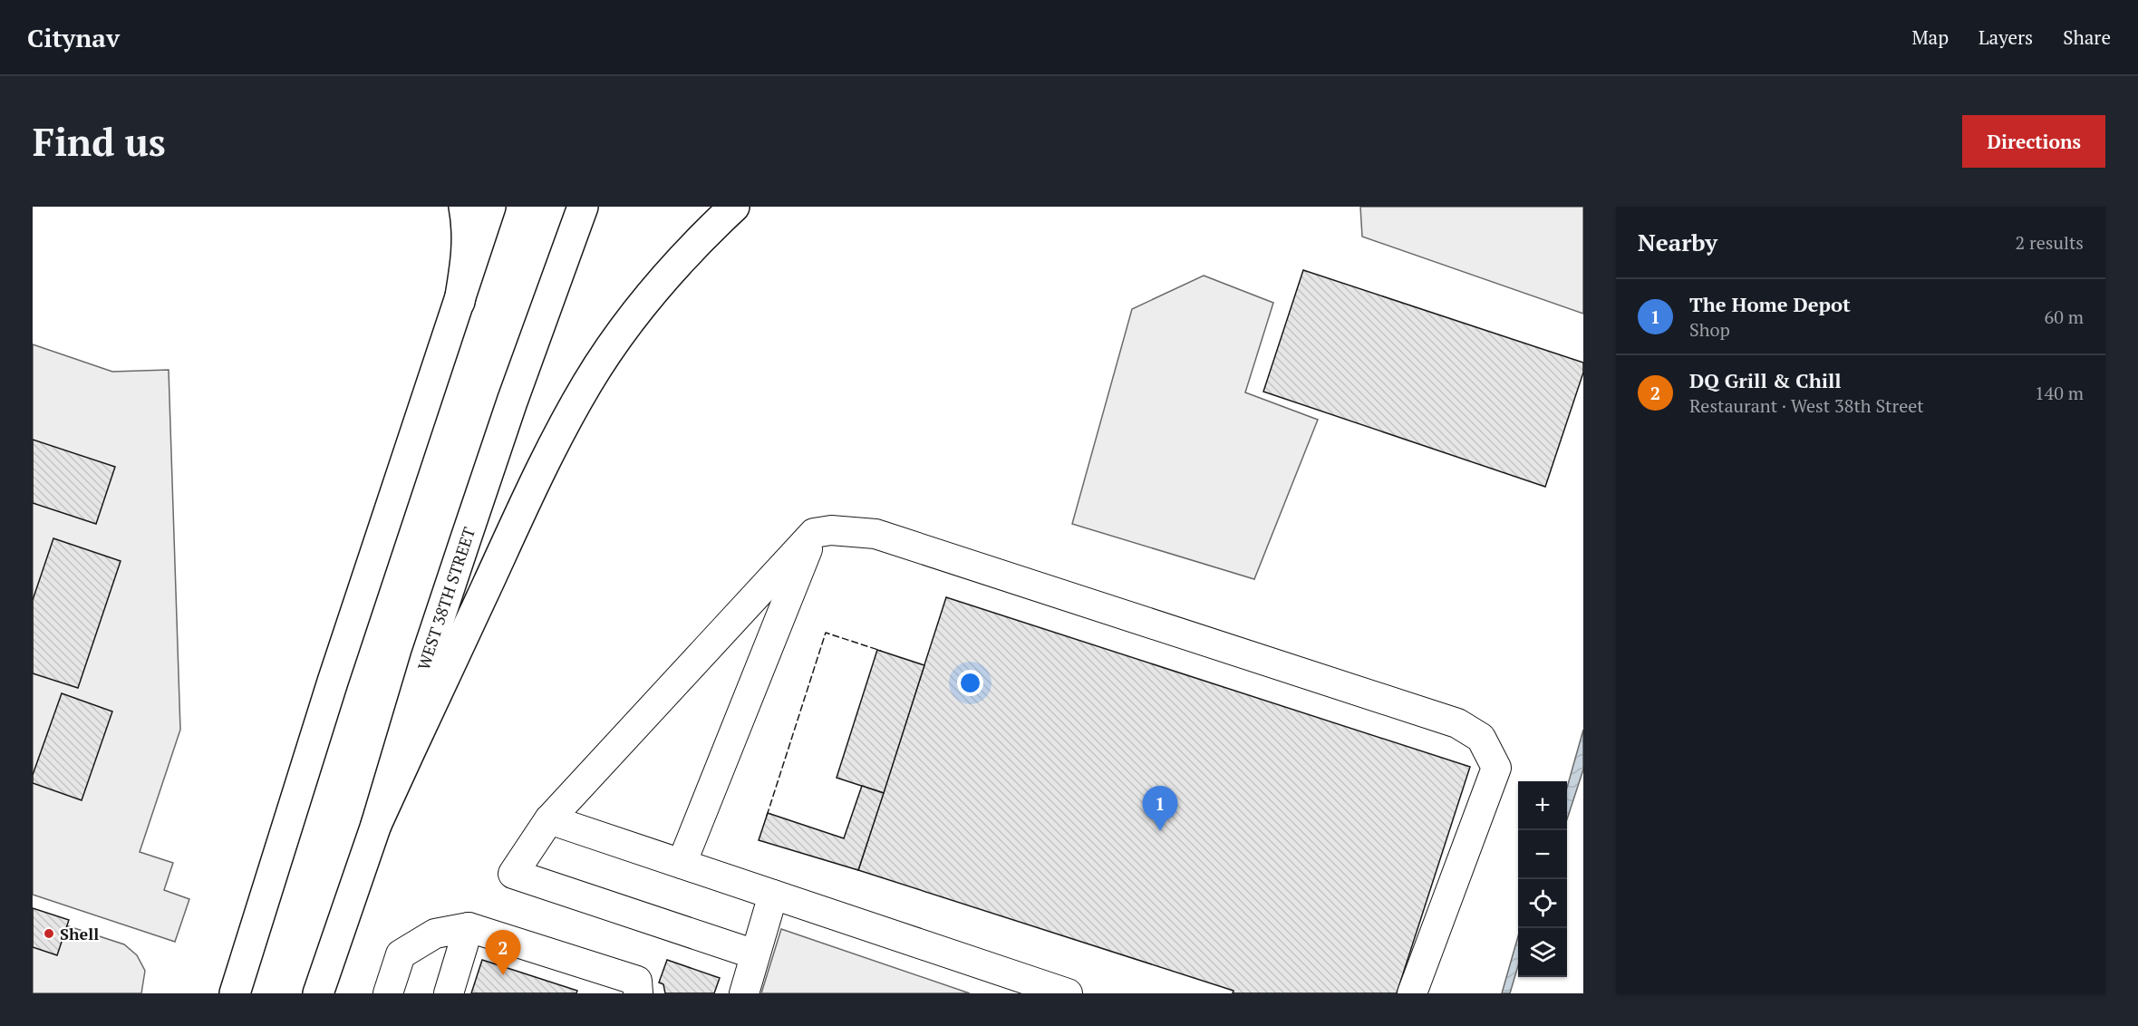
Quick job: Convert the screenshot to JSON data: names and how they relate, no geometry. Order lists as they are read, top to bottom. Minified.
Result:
{"streets":{"main road":["WEST 38TH STREET"]},"places":["Shell"],"page":{"header":"Citynav","nav":["Map","Layers","Share"],"buttons":"Directions","title":"Find us","heading":["Nearby","2 results"],"list":[{"mark":"1","name":"The Home Depot","note":"Shop","value":"60 m"},{"mark":"2","name":"DQ Grill & Chill","note":"Restaurant · West 38th Street","value":"140 m"}],"map_buttons":["+","−"],"pins":["1","2"]}}
